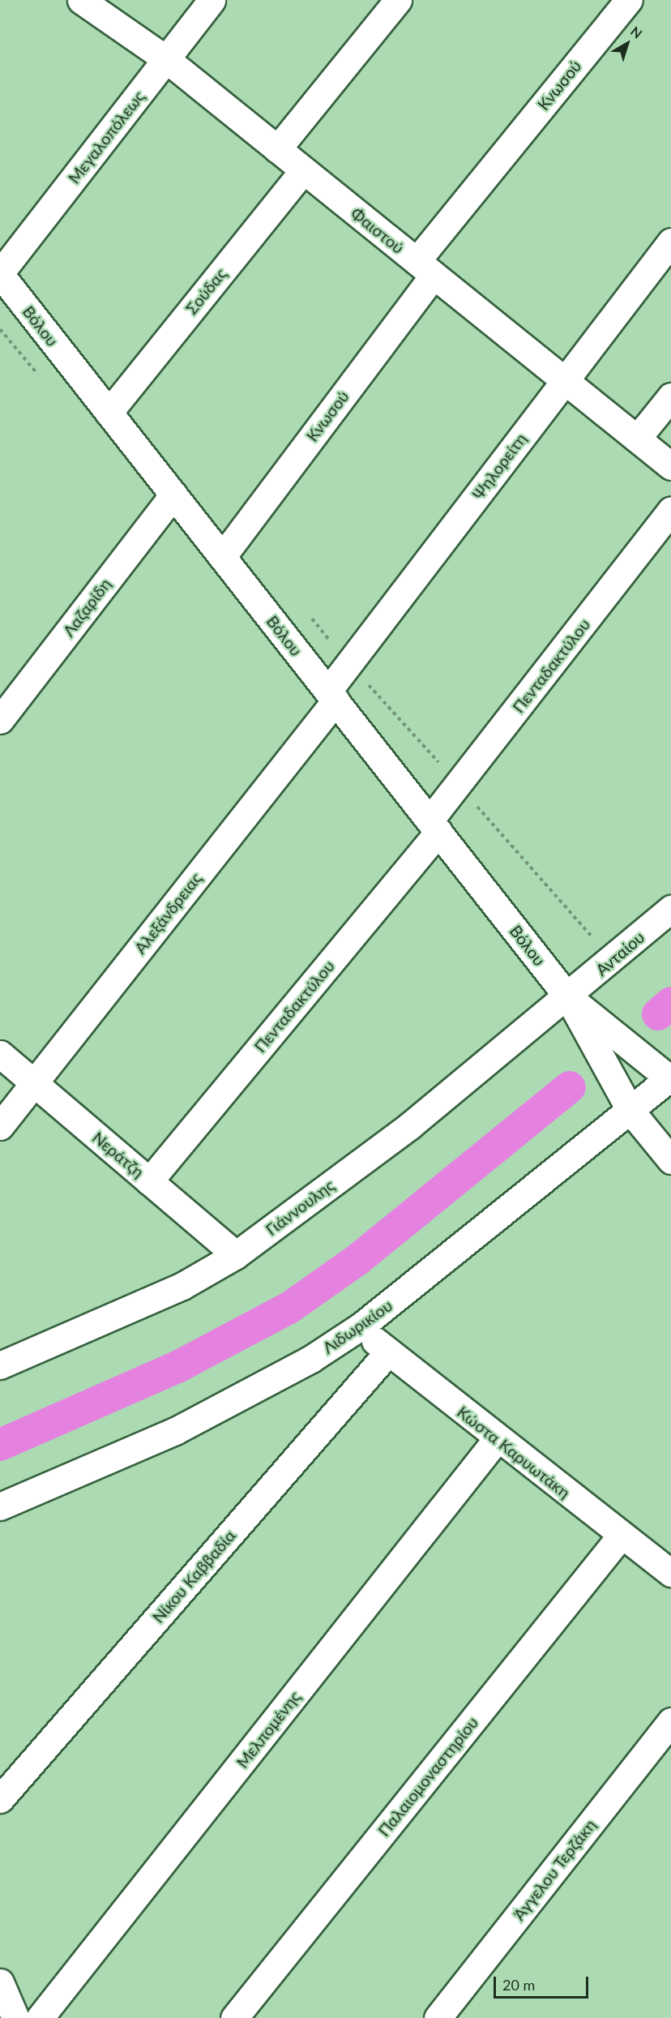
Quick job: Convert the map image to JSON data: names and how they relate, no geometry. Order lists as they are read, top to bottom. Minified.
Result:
{"streets":{"street":["Κνωσού","Μεγαλοπόλεως","Φαιστού","Σούδας","Βόλου","Ψηλορείτη","Λαζαρίδη","Πενταδακτύλου","Αλεξάνδρειας","Ανταίου","Νεράτζη","Γιάννουλης","Λιδωρικίου","Κώστα Καρυωτάκη","Νίκου Καββαδία","Μελπομένης","Παλαιομοναστηρίου","Άγγελου Τερζάκη"]},"crossings":[["Κνωσού","Φαιστού"],["Κνωσού","Βόλου"],["Μεγαλοπόλεως","Φαιστού"],["Μεγαλοπόλεως","Βόλου"],["Φαιστού","Σούδας"],["Φαιστού","Ψηλορείτη"],["Σούδας","Βόλου"],["Βόλου","Ψηλορείτη"],["Βόλου","Λαζαρίδη"],["Βόλου","Πενταδακτύλου"],["Βόλου","Αλεξάνδρειας"],["Βόλου","Ανταίου"],["Βόλου","Γιάννουλης"],["Ψηλορείτη","Αλεξάνδρειας"],["Πενταδακτύλου","Νεράτζη"],["Αλεξάνδρειας","Νεράτζη"],["Ανταίου","Γιάννουλης"],["Νεράτζη","Γιάννουλης"],["Λιδωρικίου","Κώστα Καρυωτάκη"],["Κώστα Καρυωτάκη","Νίκου Καββαδία"],["Κώστα Καρυωτάκη","Μελπομένης"],["Κώστα Καρυωτάκη","Παλαιομοναστηρίου"]],"scale_bar":"20 m","north":"top right"}
